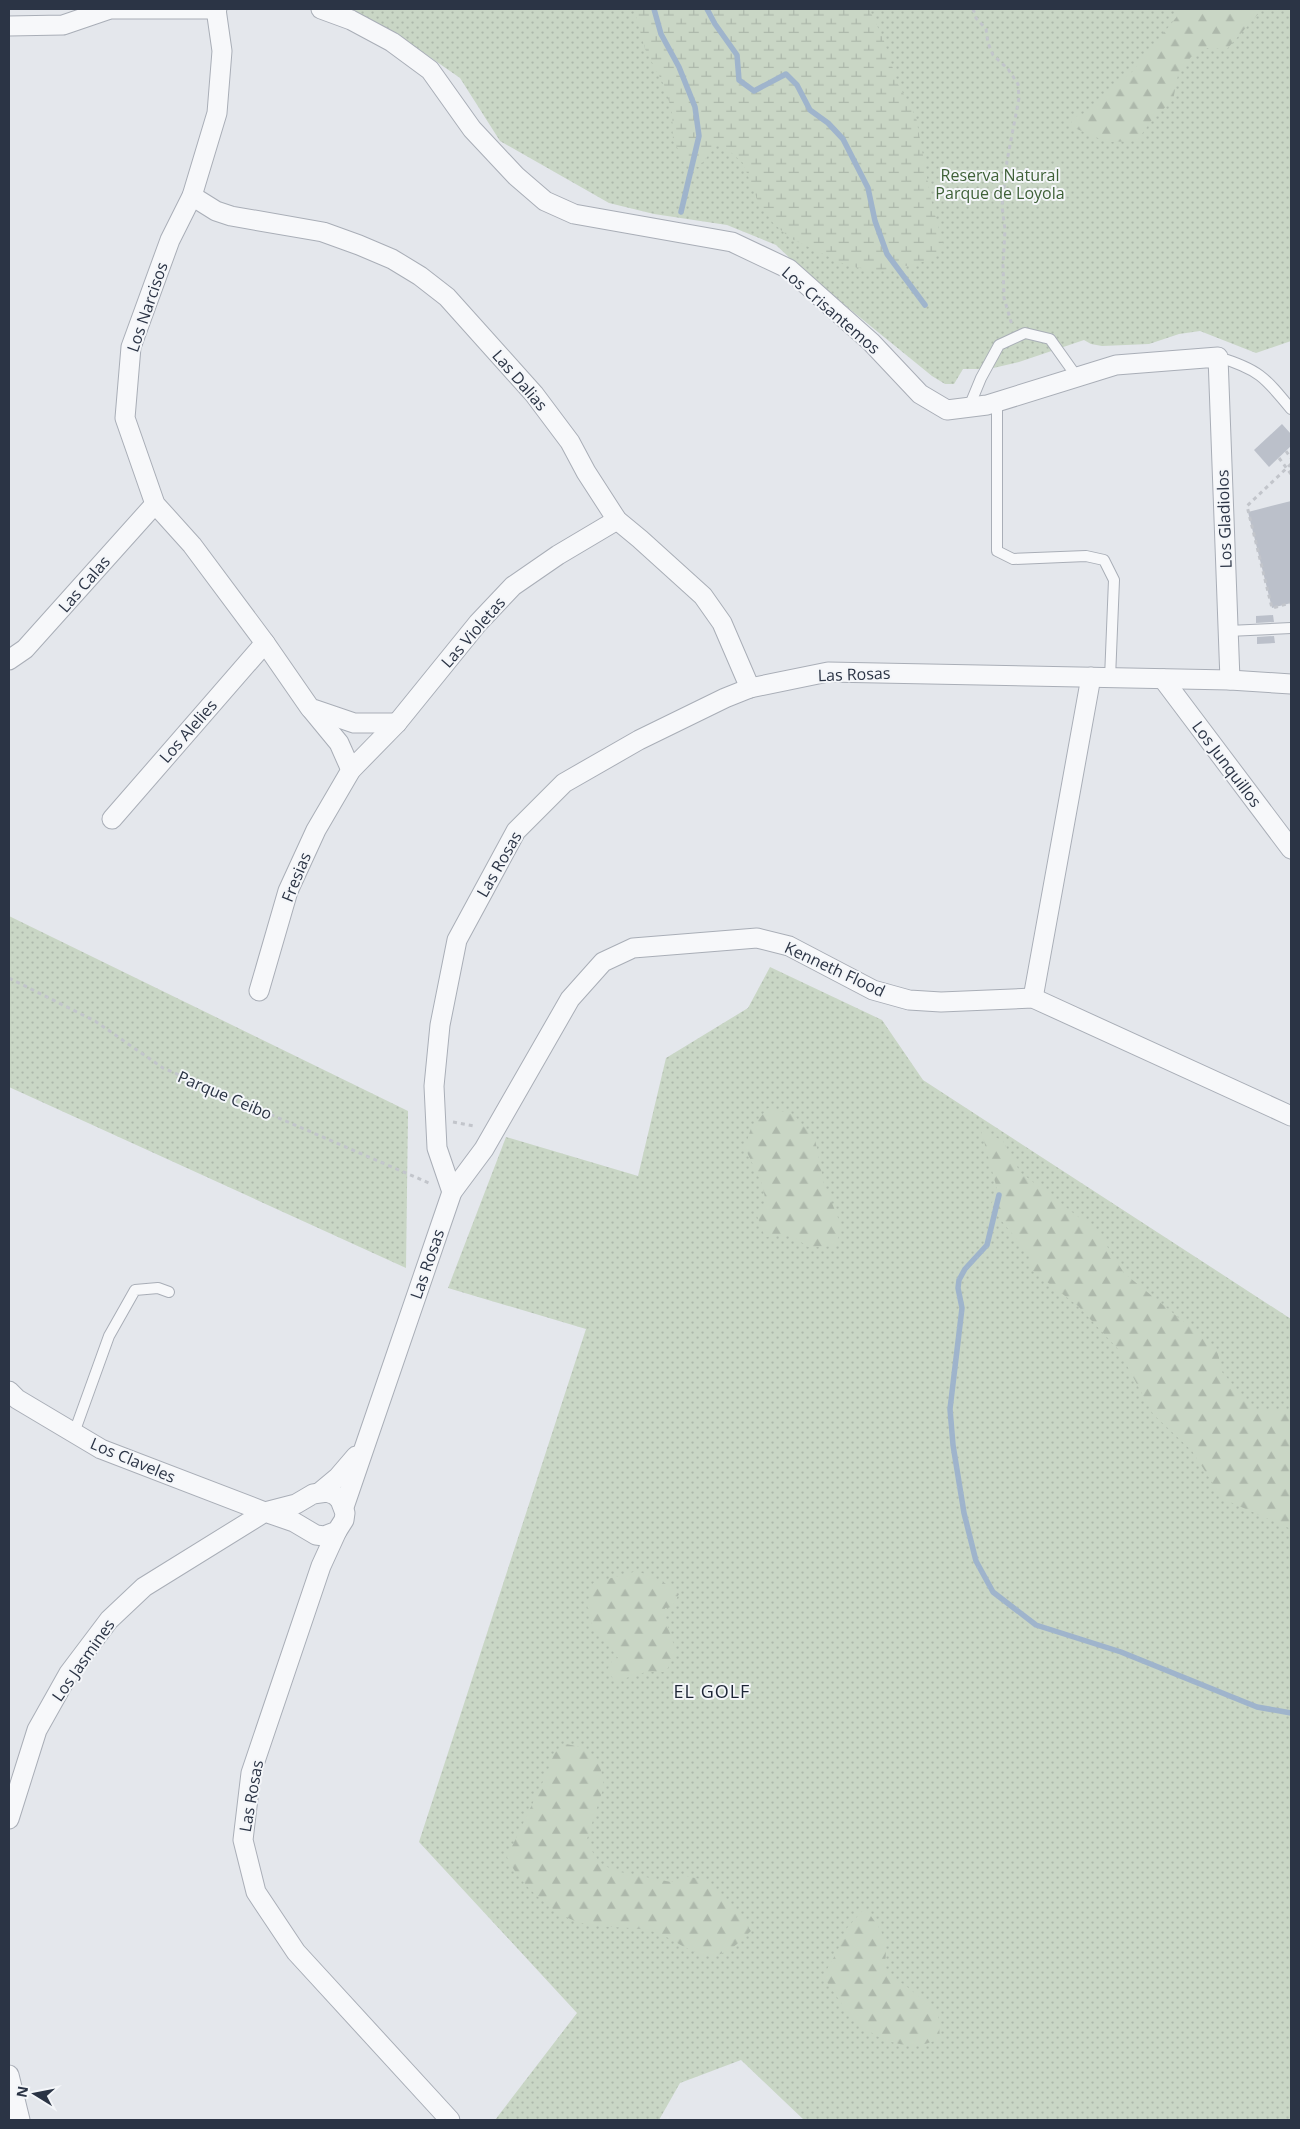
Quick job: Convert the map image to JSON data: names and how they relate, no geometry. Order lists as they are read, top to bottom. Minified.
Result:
{"streets":{"street":["Los Narcisos","Los Crisantemos","Las Dalias","Los Gladiolos","Las Calas","Las Violetas","Las Rosas","Los Alelies","Los Junquillos","Fresias","Kenneth Flood","Los Claveles","Los Jasmines"],"path":["Parque Ceibo"]},"crossings":[["Los Narcisos","Las Dalias"],["Los Narcisos","Las Calas"],["Los Narcisos","Las Violetas"],["Los Narcisos","Los Alelies"],["Los Narcisos","Fresias"],["Los Crisantemos","Los Gladiolos"],["Las Dalias","Las Violetas"],["Las Dalias","Las Rosas"],["Los Gladiolos","Las Rosas"],["Las Violetas","Fresias"],["Las Rosas","Los Junquillos"],["Las Rosas","Kenneth Flood"],["Las Rosas","Parque Ceibo"],["Las Rosas","Los Claveles"],["Las Rosas","Los Jasmines"],["Kenneth Flood","Parque Ceibo"],["Los Claveles","Los Jasmines"]],"districts":["EL GOLF"],"parks":["Reserva Natural Parque de Loyola"],"north":"left"}
